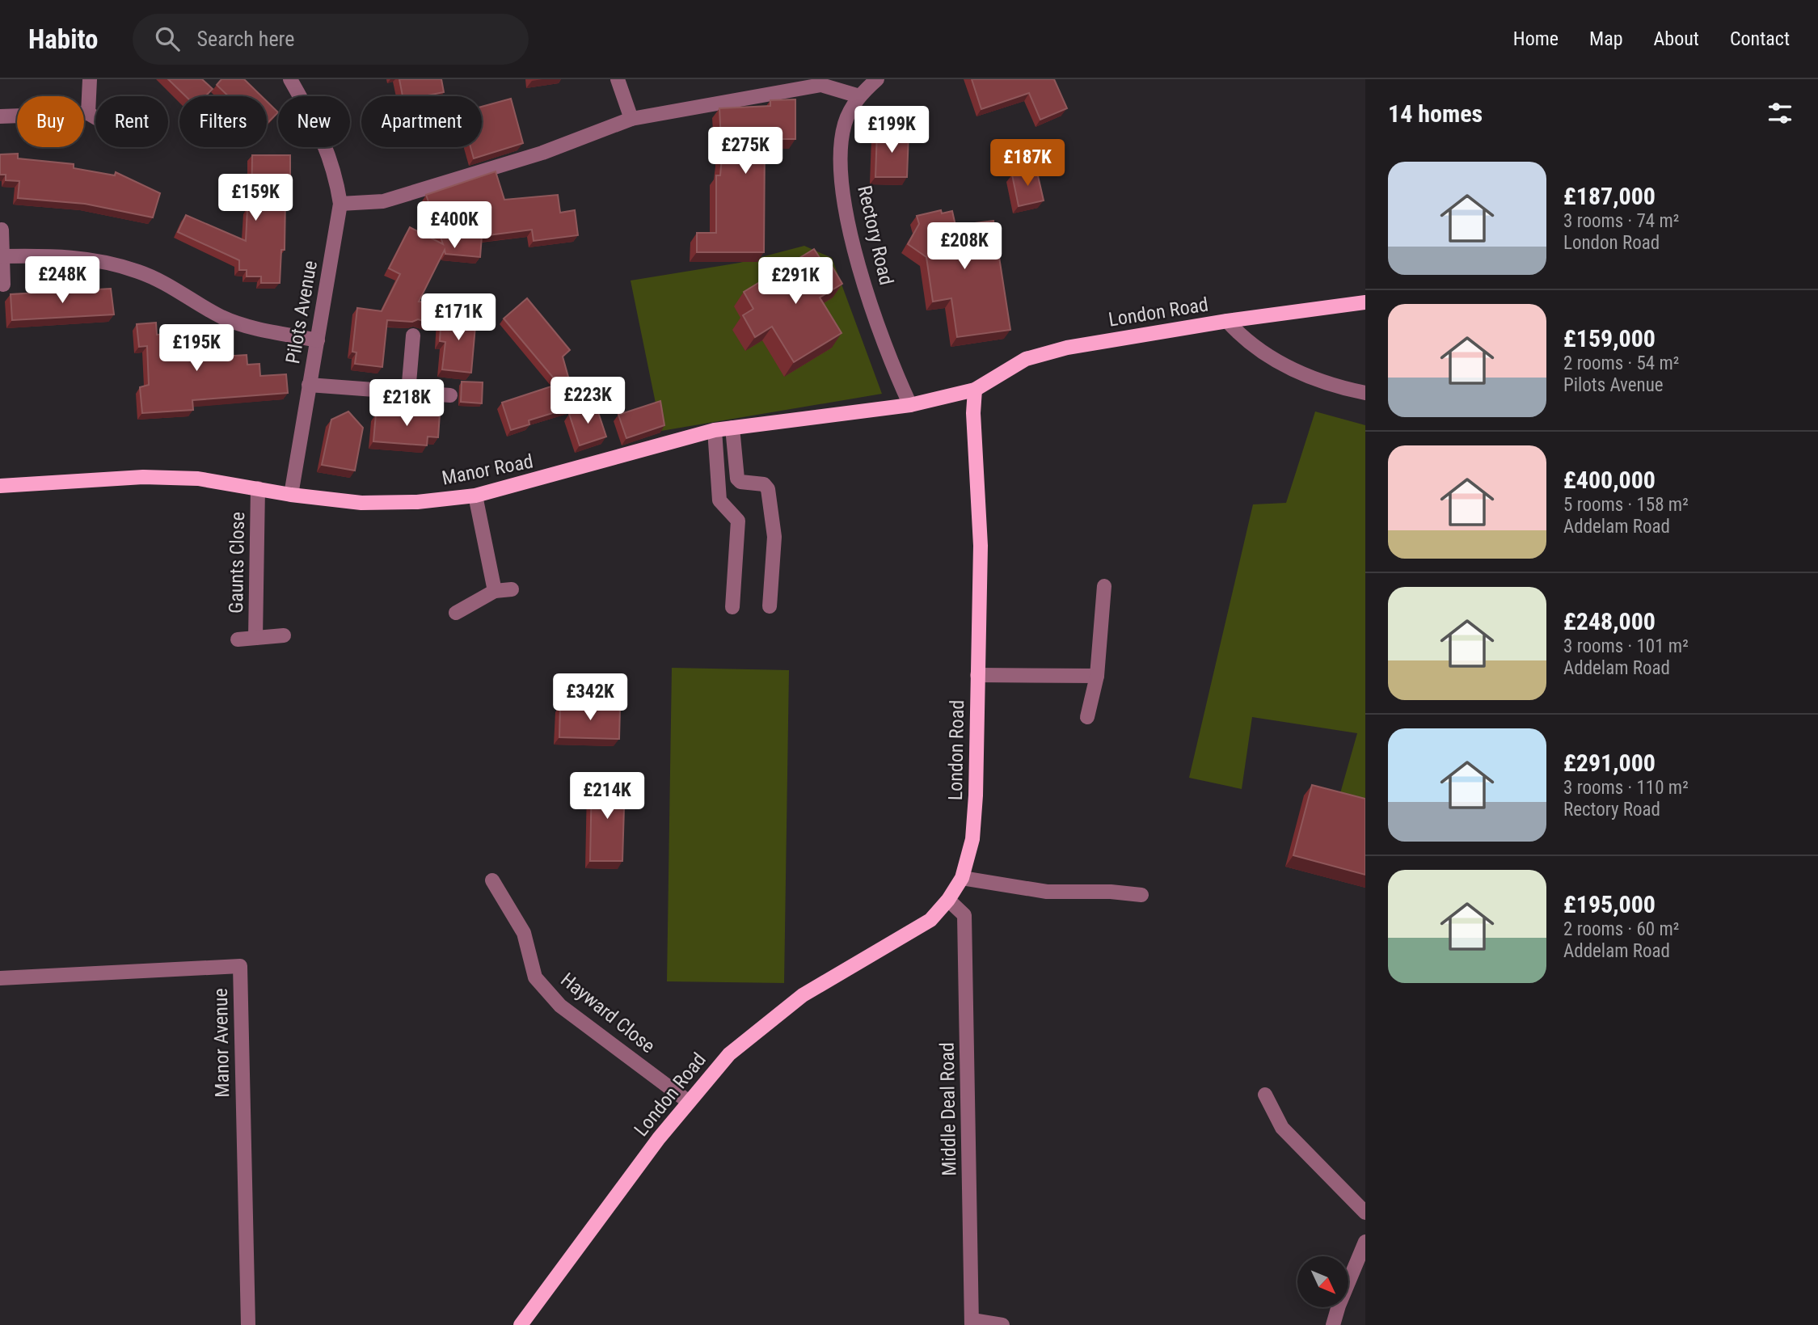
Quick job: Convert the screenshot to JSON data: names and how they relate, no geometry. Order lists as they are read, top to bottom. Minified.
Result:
{"streets":{"main road":["London Road","Manor Road"],"street":["Rectory Road","Pilots Avenue","Gaunts Close","Hayward Close","Manor Avenue","Middle Deal Road"]},"crossings":[["Rectory Road","Manor Road"],["Pilots Avenue","Manor Road"],["London Road","Manor Road"],["London Road","Hayward Close"],["London Road","Middle Deal Road"],["Manor Road","Gaunts Close"]],"north":"bottom right","page":{"header":"Habito","search":"Search here","nav":["Home","Map","About","Contact"],"heading":"14 homes","chip":["Buy","Rent","Filters","New","Apartment"],"price":["£199K","£275K","£187K","£159K","£400K","£208K","£248K","£291K","£171K","£195K","£223K","£218K","£342K","£214K"],"list":[{"name":"£187,000","note":"3 rooms · 74 m² · London Road"},{"name":"£159,000","note":"2 rooms · 54 m² · Pilots Avenue"},{"name":"£400,000","note":"5 rooms · 158 m² · Addelam Road"},{"name":"£248,000","note":"3 rooms · 101 m² · Addelam Road"},{"name":"£291,000","note":"3 rooms · 110 m² · Rectory Road"},{"name":"£195,000","note":"2 rooms · 60 m² · Addelam Road"}]}}
